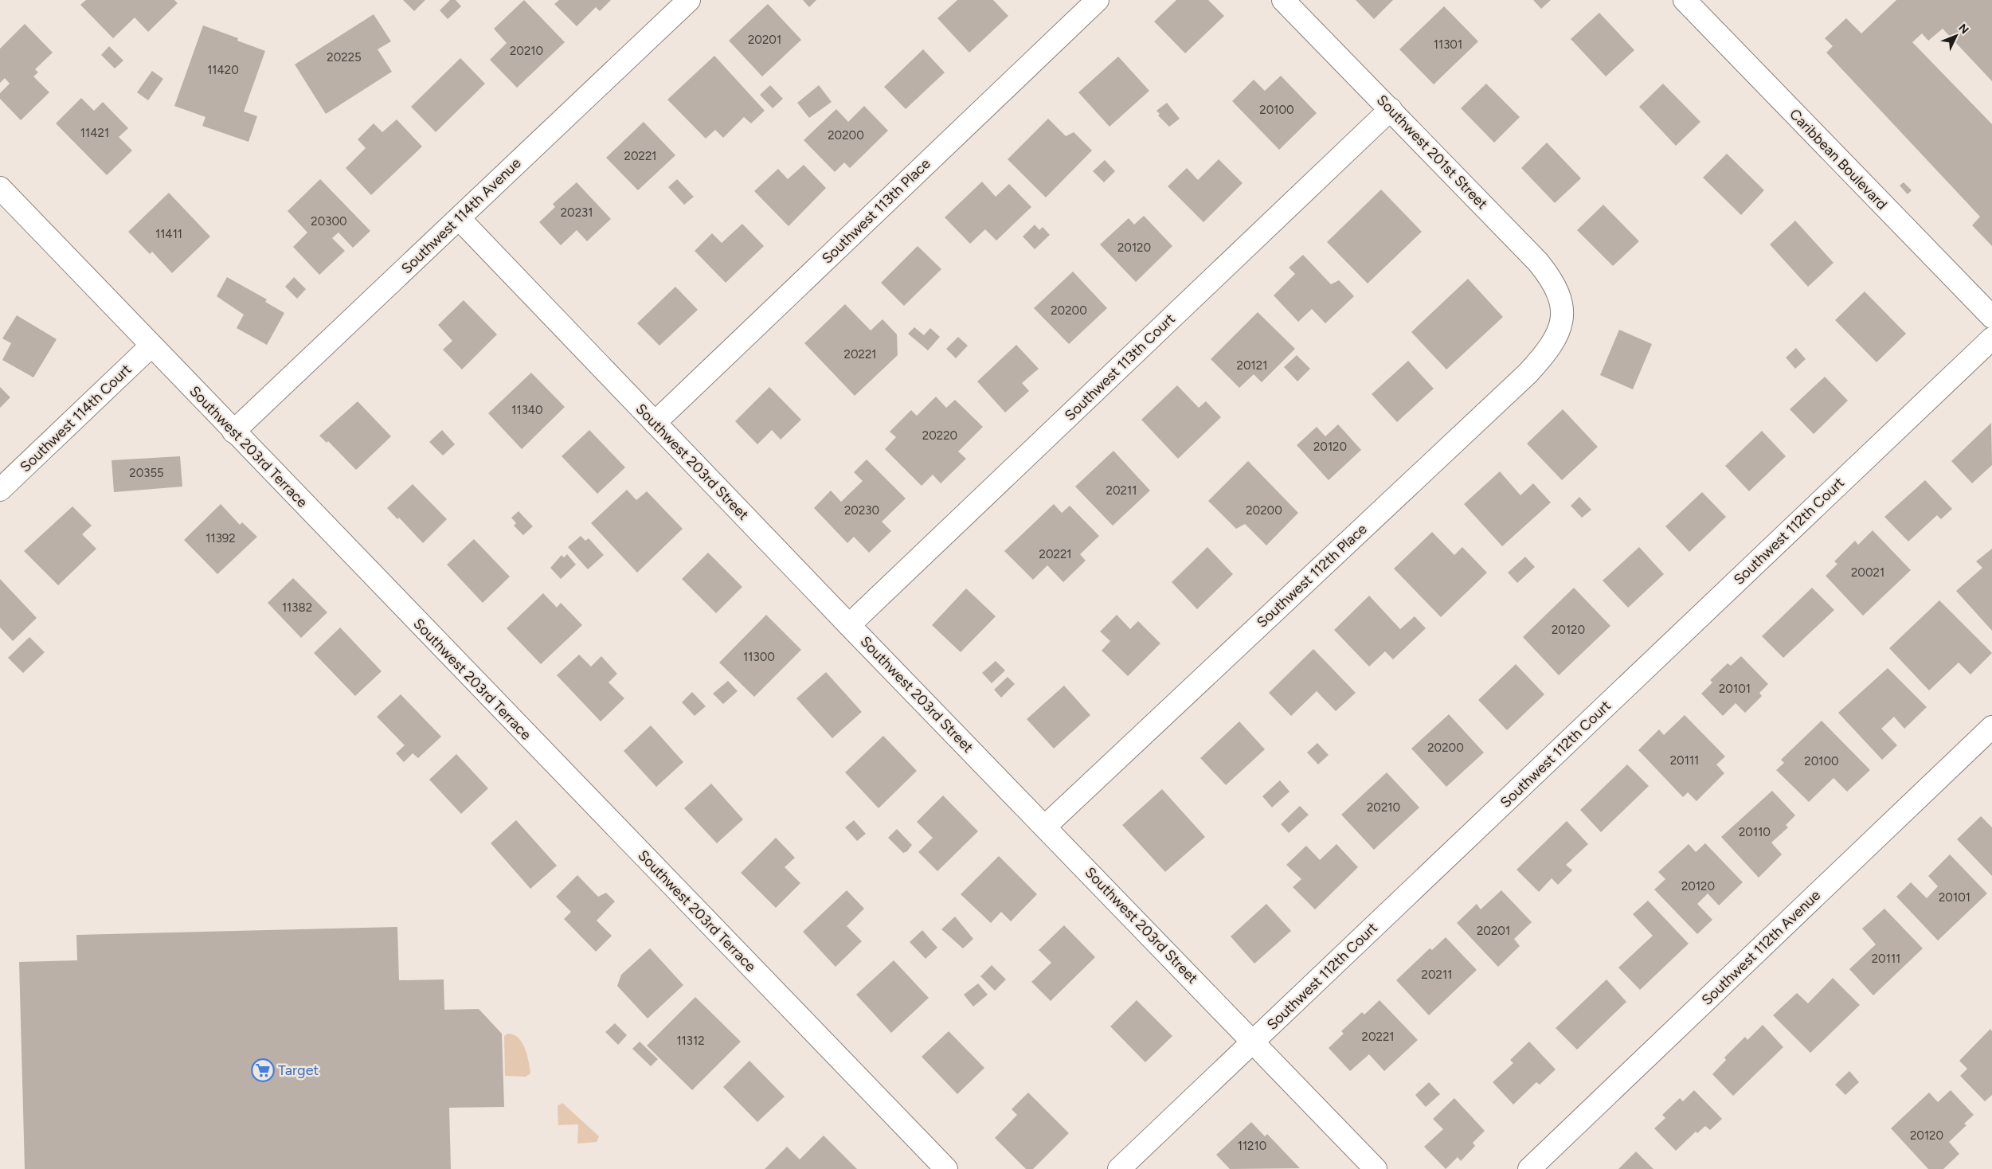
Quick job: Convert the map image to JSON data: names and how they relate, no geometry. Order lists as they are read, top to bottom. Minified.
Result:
{"streets":{"street":["Southwest 201st Street","Caribbean Boulevard","Southwest 113th Place","Southwest 114th Avenue","Southwest 113th Court","Southwest 114th Court","Southwest 203rd Terrace","Southwest 203rd Street","Southwest 112th Court","Southwest 112th Place","Southwest 112th Avenue"]},"crossings":[["Southwest 201st Street","Southwest 113th Court"],["Southwest 201st Street","Southwest 112th Place"],["Southwest 113th Place","Southwest 203rd Street"],["Southwest 114th Avenue","Southwest 203rd Terrace"],["Southwest 114th Avenue","Southwest 203rd Street"],["Southwest 113th Court","Southwest 203rd Street"],["Southwest 114th Court","Southwest 203rd Terrace"],["Southwest 203rd Street","Southwest 112th Court"],["Southwest 203rd Street","Southwest 112th Place"]],"places":{"supermarket":["Target"]},"house_numbers":["20201","11301","20210","20225","11420","20100","11421","20200","20221","20231","20300","11411","20120","20200","20221","20121","11340","20220","20120","20355","20211","20230","20200","11392","20221","20021","11382","20120","11300","20101","20200","20111","20100","20210","20110","20120","20101","20201","20111","20211","20221","11312","20120","11210"],"north":"top right"}
